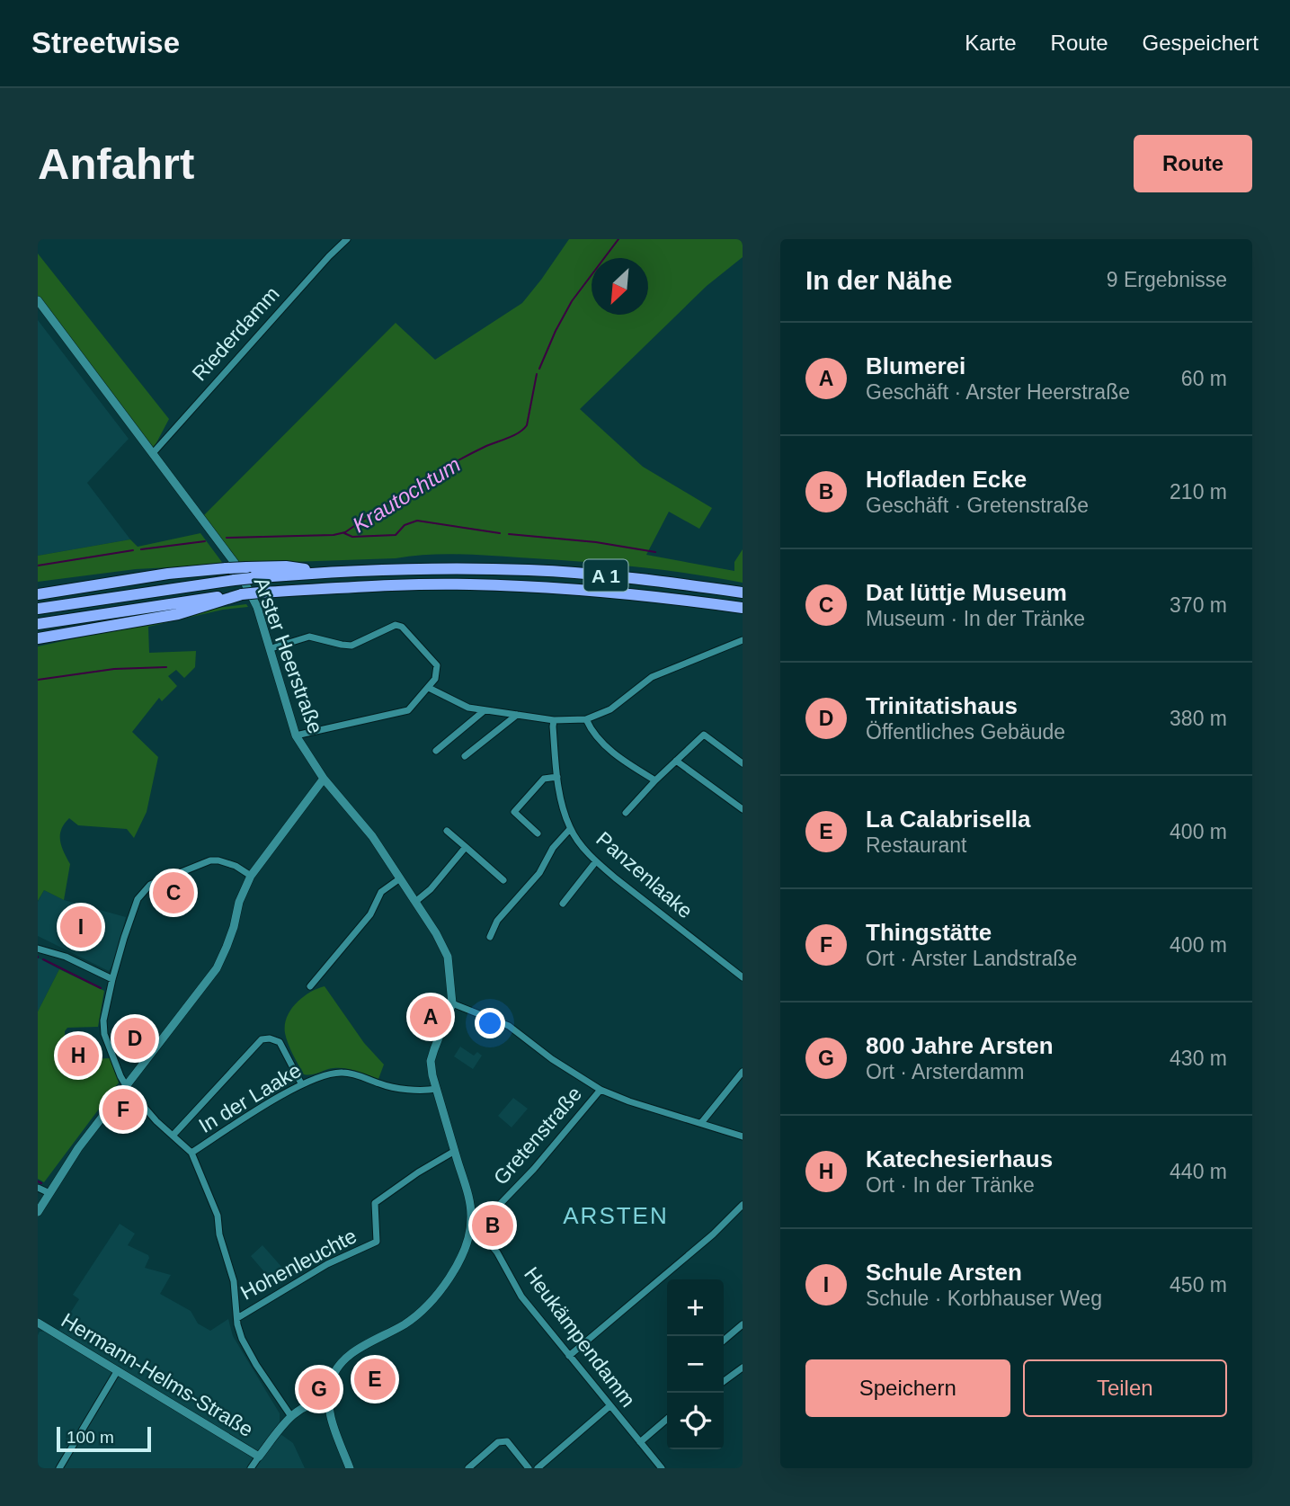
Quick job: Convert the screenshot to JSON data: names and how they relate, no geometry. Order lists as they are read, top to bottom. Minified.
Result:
{"streets":{"highway":["A 1"],"street":["Riederdamm","Arster Heerstraße","Panzenlaake","In der Laake","Gretenstraße","Hohenleuchte","Heukämpendamm","Hermann-Helms-Straße"]},"crossings":[["Riederdamm","Arster Heerstraße"],["Arster Heerstraße","In der Laake"],["Arster Heerstraße","Gretenstraße"],["Arster Heerstraße","Hohenleuchte"],["Arster Heerstraße","Heukämpendamm"],["Gretenstraße","Heukämpendamm"]],"districts":["ARSTEN"],"water":["Krautochtum"],"scale_bar":"100 m","north":"bottom left","page":{"header":"Streetwise","nav":["Karte","Route","Gespeichert"],"buttons":["Route",["Speichern","Teilen"]],"title":"Anfahrt","heading":["In der Nähe","9 Ergebnisse"],"list":[{"mark":"A","name":"Blumerei","note":"Geschäft · Arster Heerstraße","value":"60 m"},{"mark":"B","name":"Hofladen Ecke","note":"Geschäft · Gretenstraße","value":"210 m"},{"mark":"C","name":"Dat lüttje Museum","note":"Museum · In der Tränke","value":"370 m"},{"mark":"D","name":"Trinitatishaus","note":"Öffentliches Gebäude","value":"380 m"},{"mark":"E","name":"La Calabrisella","note":"Restaurant","value":"400 m"},{"mark":"F","name":"Thingstätte","note":"Ort · Arster Landstraße","value":"400 m"},{"mark":"G","name":"800 Jahre Arsten","note":"Ort · Arsterdamm","value":"430 m"},{"mark":"H","name":"Katechesierhaus","note":"Ort · In der Tränke","value":"440 m"},{"mark":"I","name":"Schule Arsten","note":"Schule · Korbhauser Weg","value":"450 m"}],"pins":["C","I","A","D","H","F","B","E","G"],"map_buttons":["+","−"],"scale":"100 m"}}
